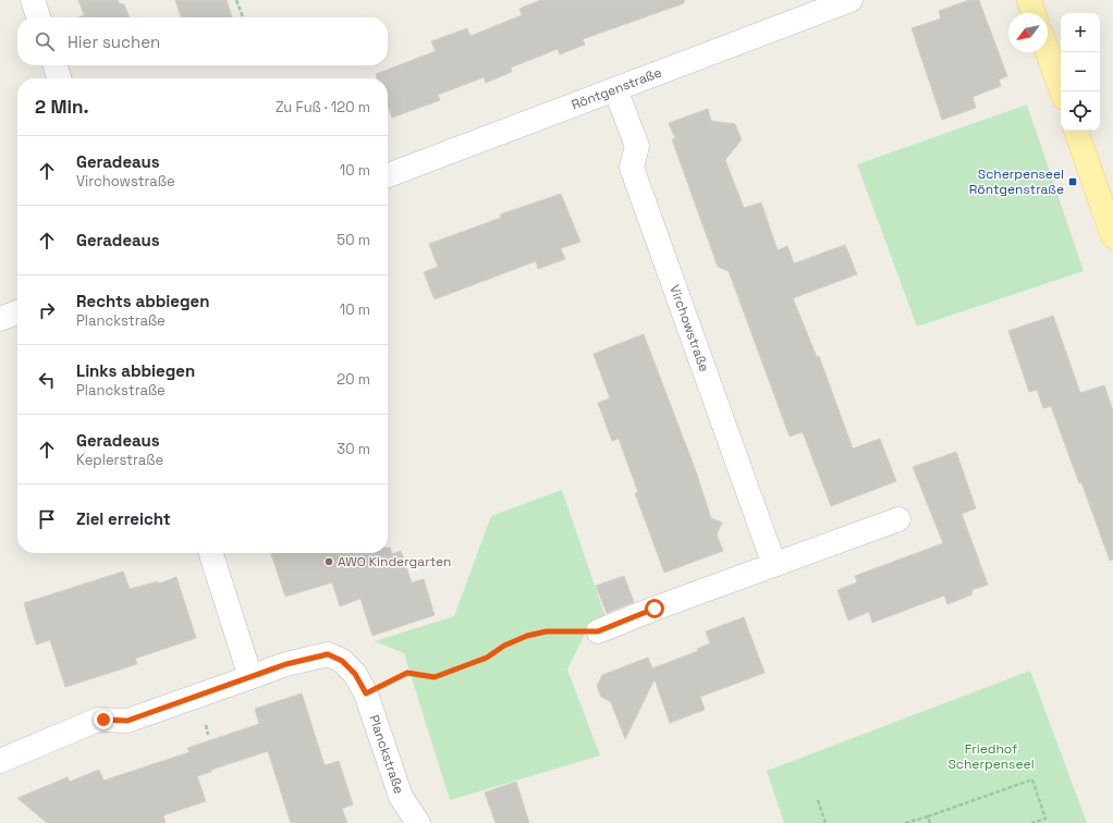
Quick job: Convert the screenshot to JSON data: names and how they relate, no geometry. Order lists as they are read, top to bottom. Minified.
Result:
{"streets":{"street":["Röntgenstraße","Virchowstraße","Planckstraße"]},"crossings":[["Röntgenstraße","Virchowstraße"]],"parks":["Friedhof Scherpenseel"],"places":{"transit":["Scherpenseel Röntgenstraße"],"other":["AWO Kindergarten"]},"north":"bottom left","page":{"map_buttons":["+","−"],"search":"Hier suchen","heading":["2 Min.","Zu Fuß · 120 m"],"list":[["Geradeaus","Virchowstraße","10 m"],["Geradeaus","50 m"],["Rechts abbiegen","Planckstraße","10 m"],["Links abbiegen","Planckstraße","20 m"],["Geradeaus","Keplerstraße","30 m"],"Ziel erreicht"]}}
